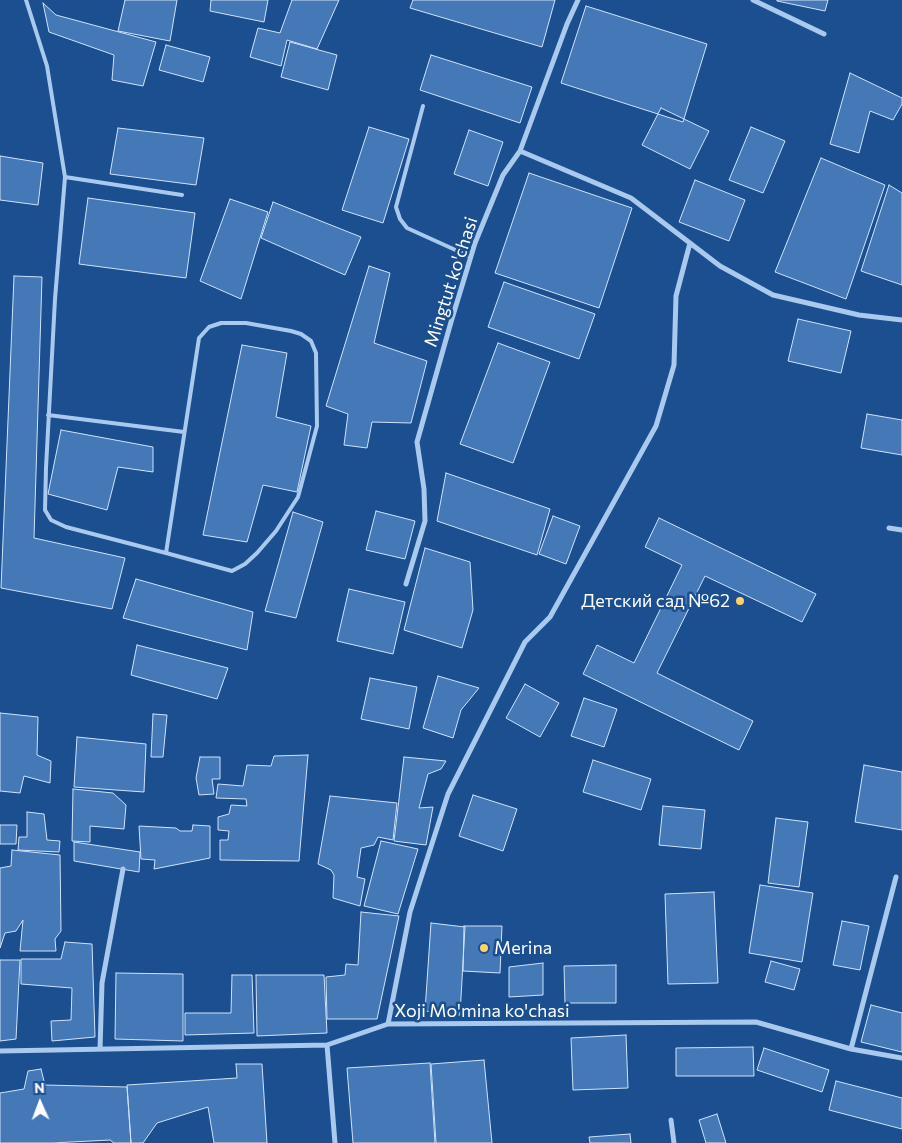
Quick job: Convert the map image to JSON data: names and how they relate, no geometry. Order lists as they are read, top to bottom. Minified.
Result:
{"streets":{"street":["Mingtut ko'chasi","Xoji Mo'mina ko'chasi"]},"places":["Детский сад №62","Merina"],"north":"top"}
